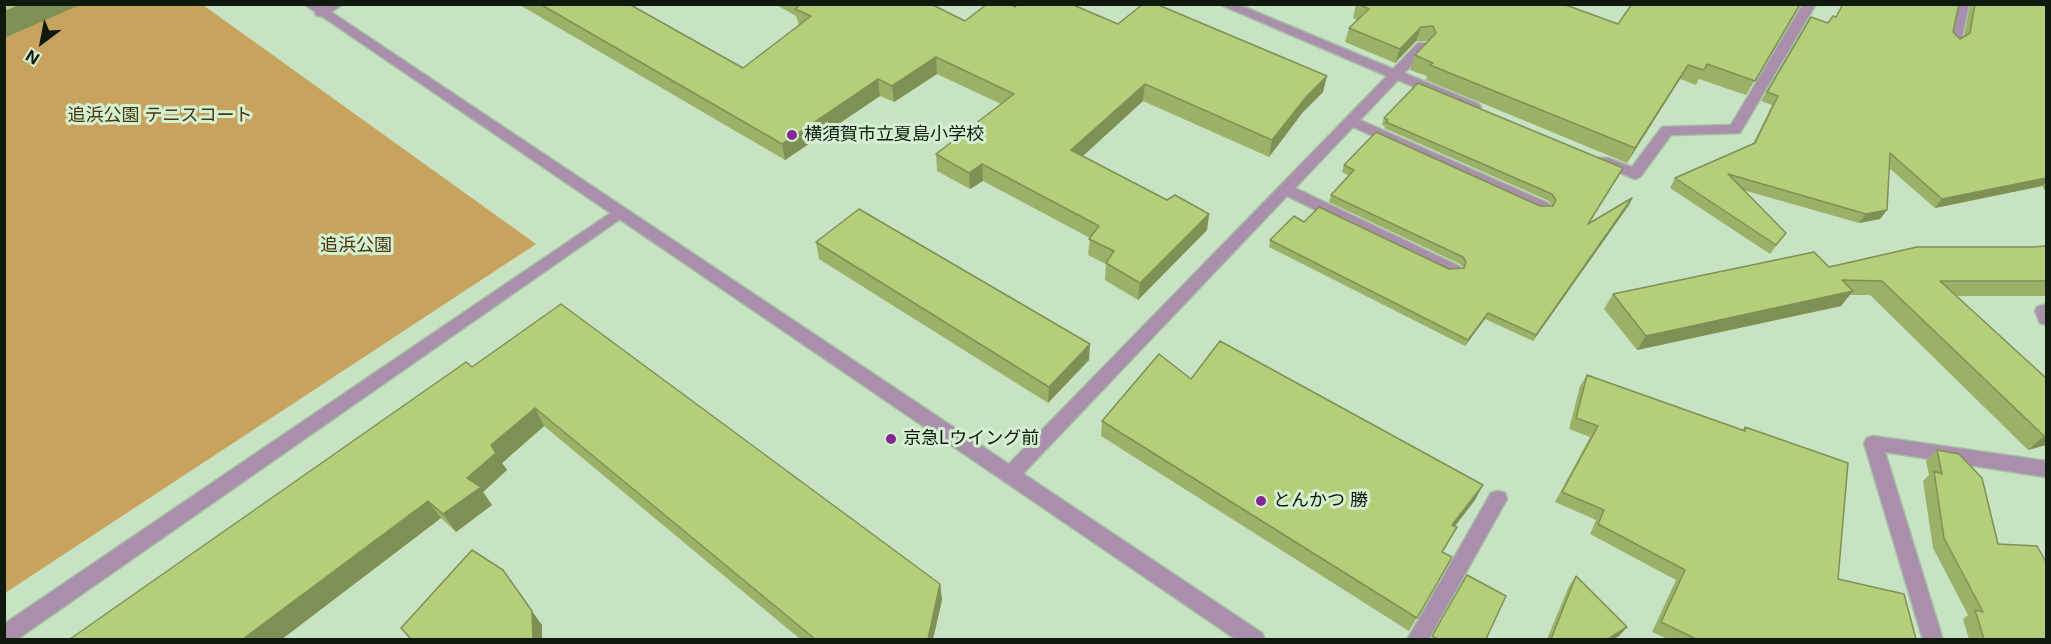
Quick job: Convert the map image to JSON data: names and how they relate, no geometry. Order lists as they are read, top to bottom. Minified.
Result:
{"parks":["追浜公園 テニスコート","追浜公園"],"places":["横須賀市立夏島小学校","京急Lウイング前","とんかつ 勝"],"north":"bottom left"}
